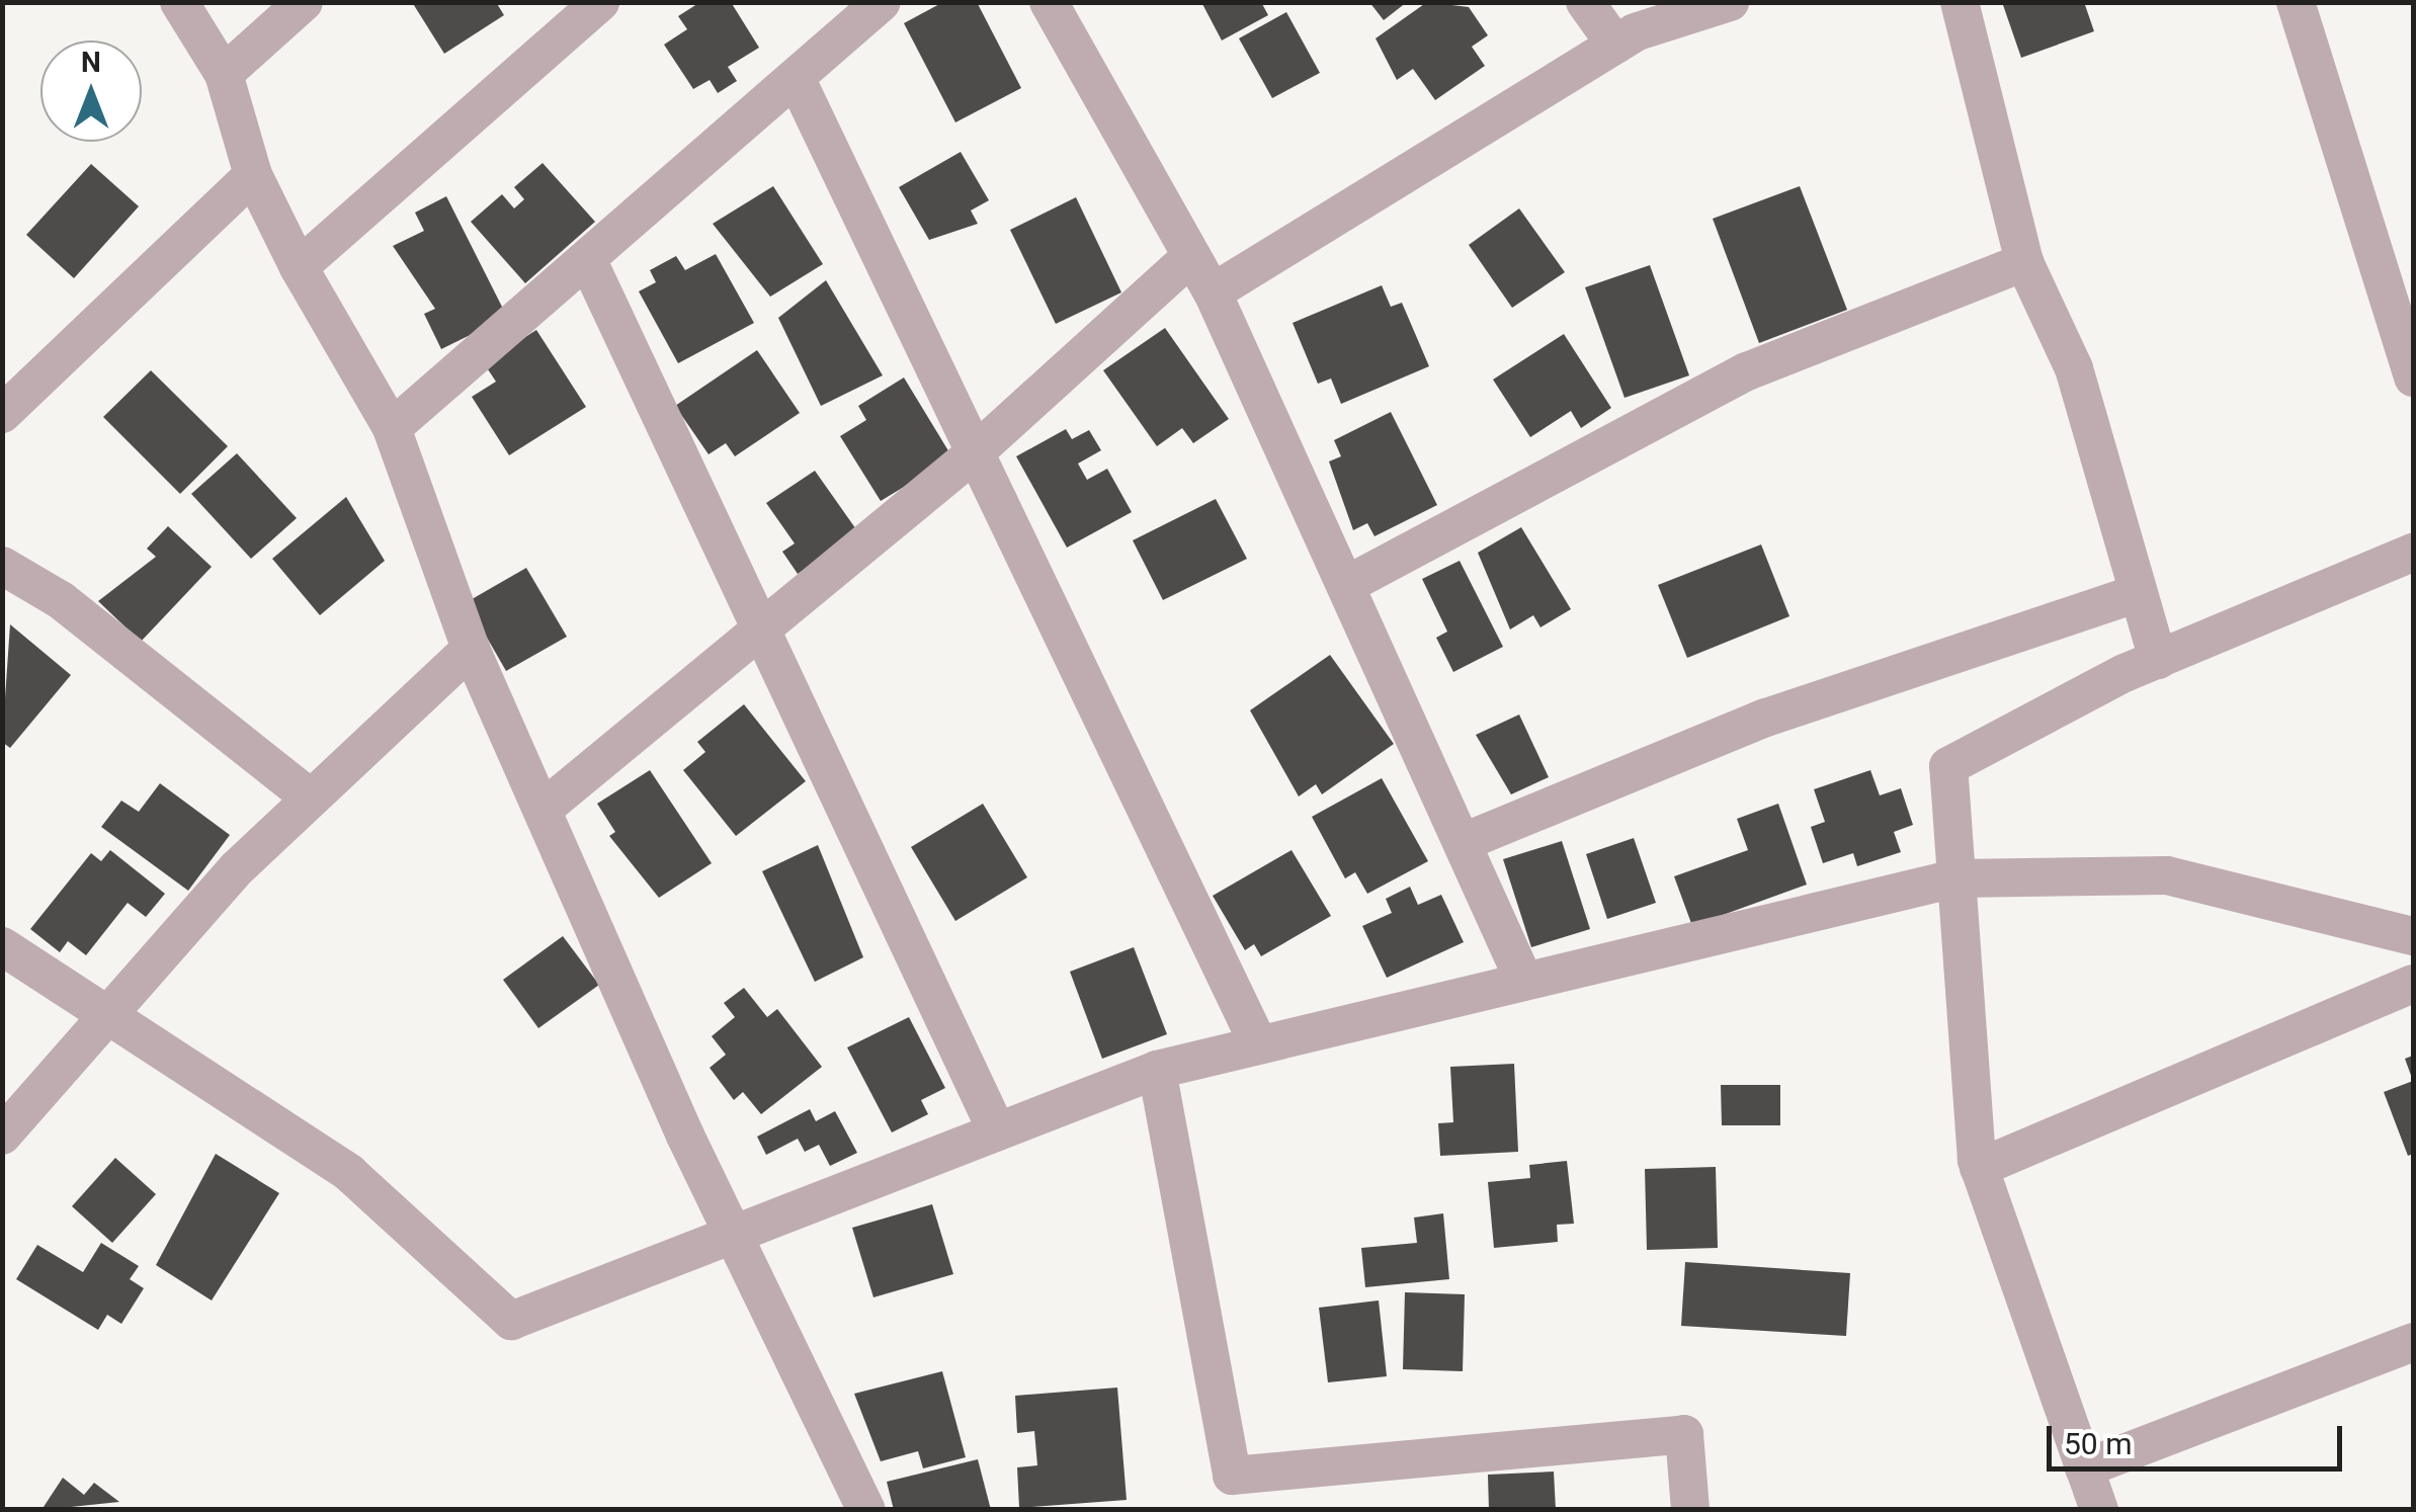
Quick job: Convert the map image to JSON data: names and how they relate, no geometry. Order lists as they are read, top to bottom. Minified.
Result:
{"scale_bar":"50 m","north":"top"}
